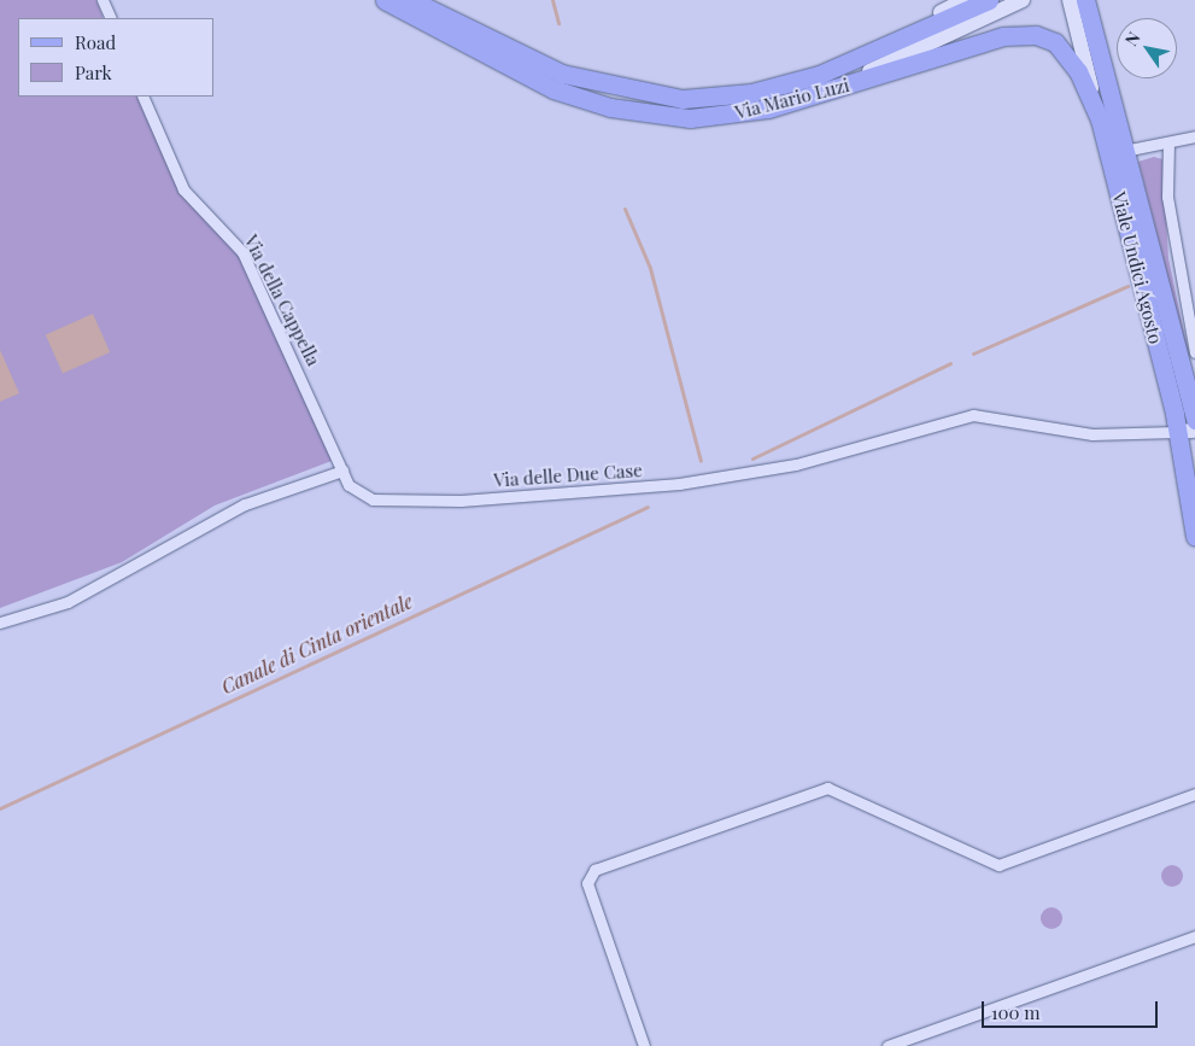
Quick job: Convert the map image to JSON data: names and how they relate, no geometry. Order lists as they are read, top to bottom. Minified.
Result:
{"streets":{"main road":["Via Mario Luzi","Viale Undici Agosto"],"street":["Via della Cappella","Via delle Due Case"]},"crossings":[["Via Mario Luzi","Viale Undici Agosto"],["Viale Undici Agosto","Via delle Due Case"],["Via della Cappella","Via delle Due Case"]],"water":["Canale di Cinta orientale"],"legend":["Road","Park"],"scale_bar":"100 m","north":"top left"}
